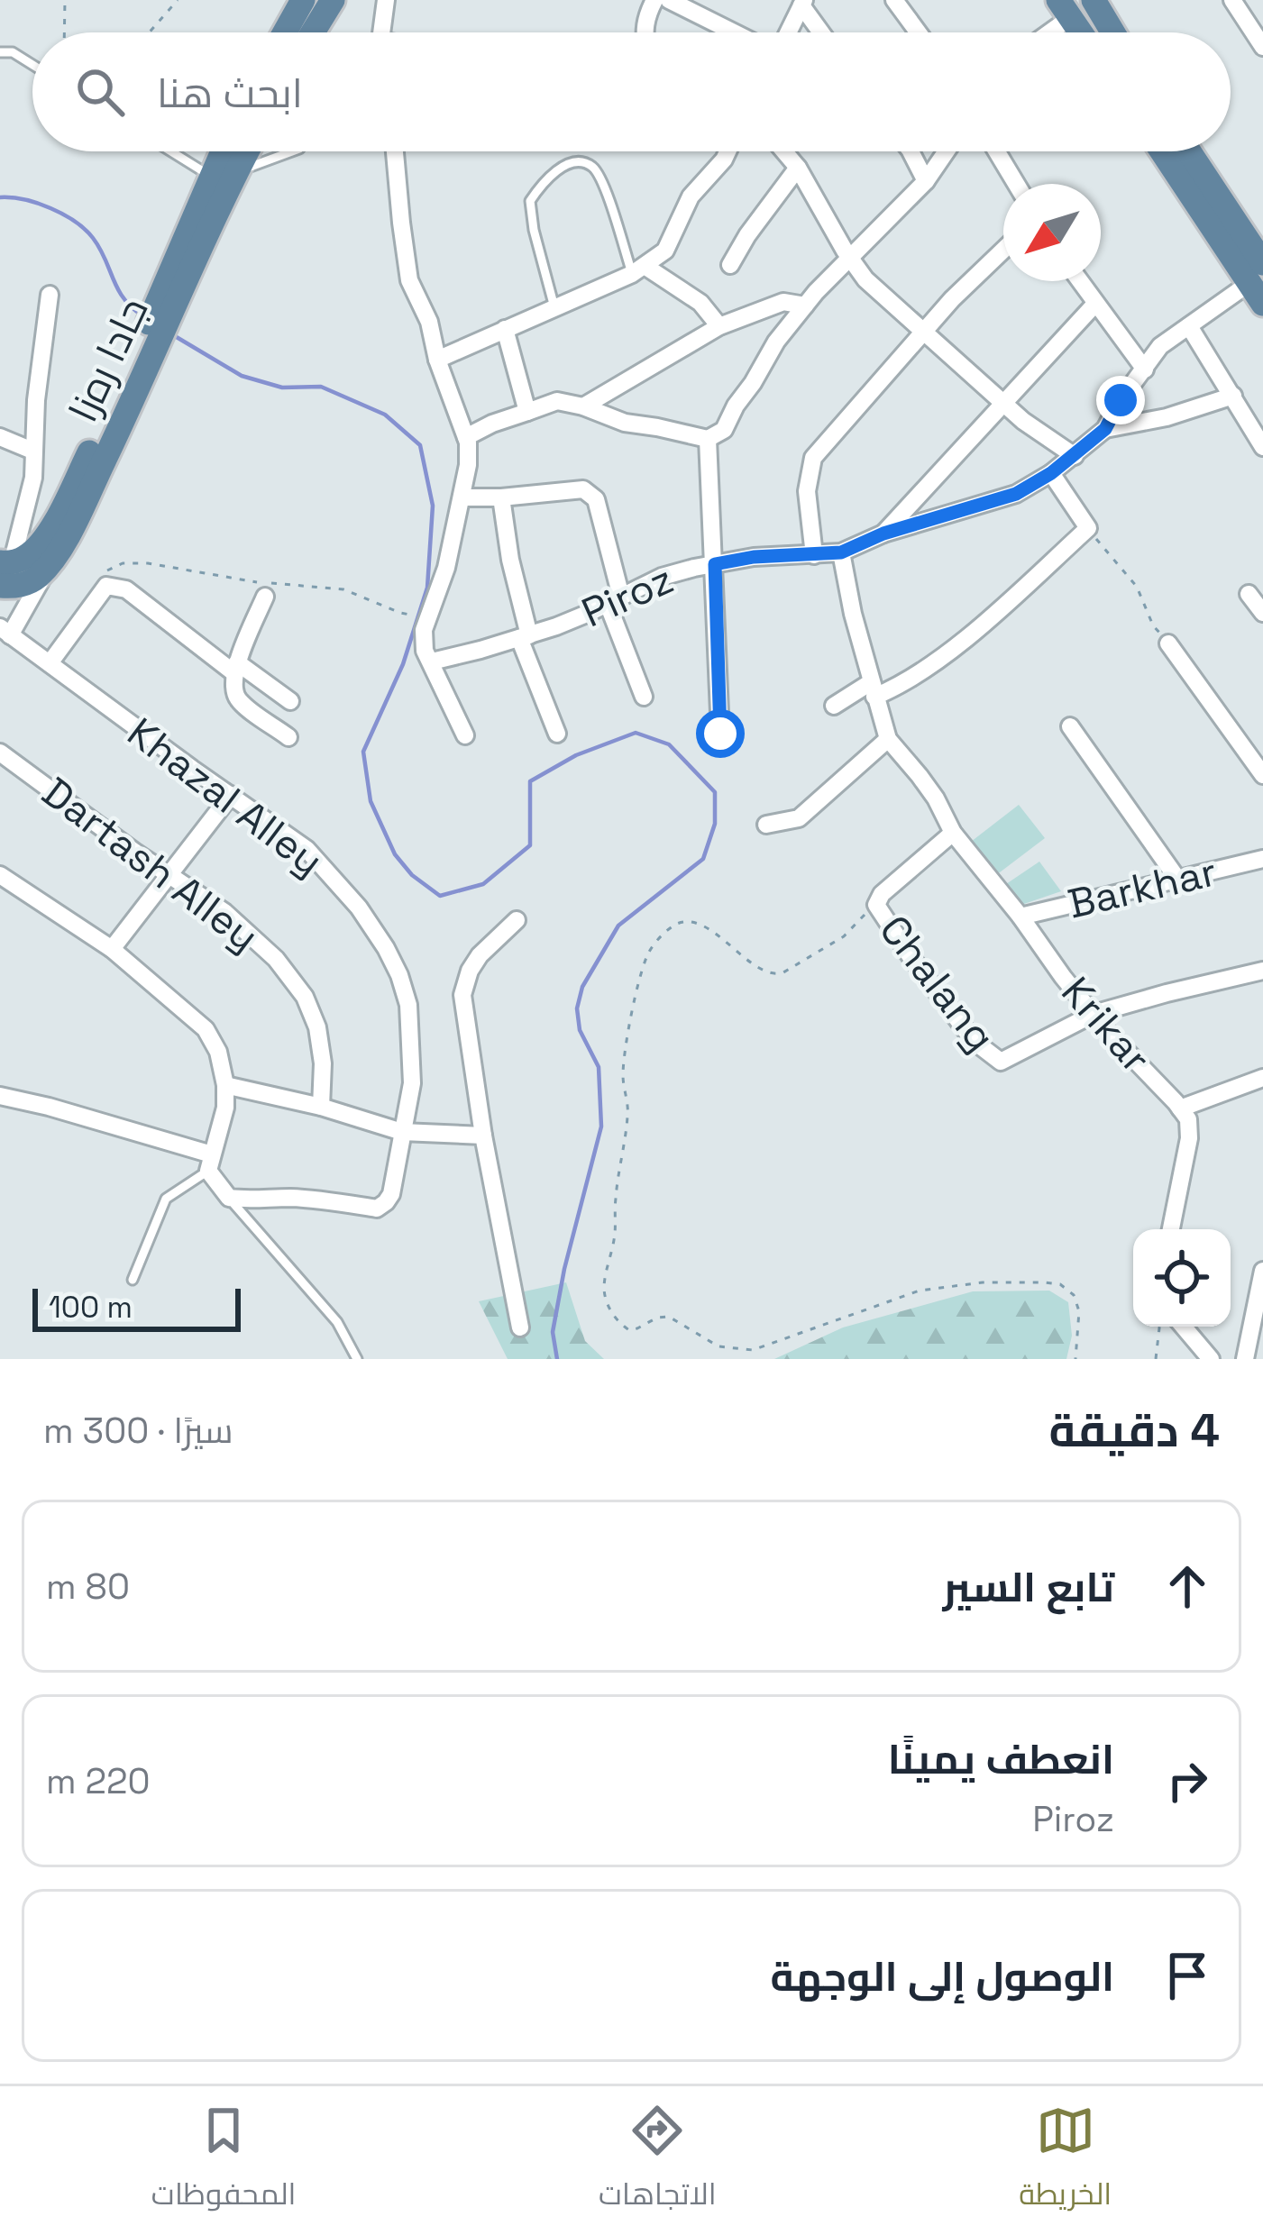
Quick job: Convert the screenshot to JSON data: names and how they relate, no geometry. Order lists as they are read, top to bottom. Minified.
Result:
{"streets":{"main road":["جادا ره‌زا"],"street":["Piroz","Khazal Alley","Dartash Alley","Barkhar","Chalang","Krikar"]},"crossings":[["Barkhar","Krikar"],["Chalang","Krikar"]],"scale_bar":"100 m","north":"bottom left","page":{"search":"ابحث هنا","scale":"100 m","heading":["4 دقيقة","سيرًا · 300 m"],"list":[["تابع السير","80 m"],["انعطف يمينًا","Piroz","220 m"],"الوصول إلى الوجهة"],"nav":["الخريطة","الاتجاهات","المحفوظات"]}}
